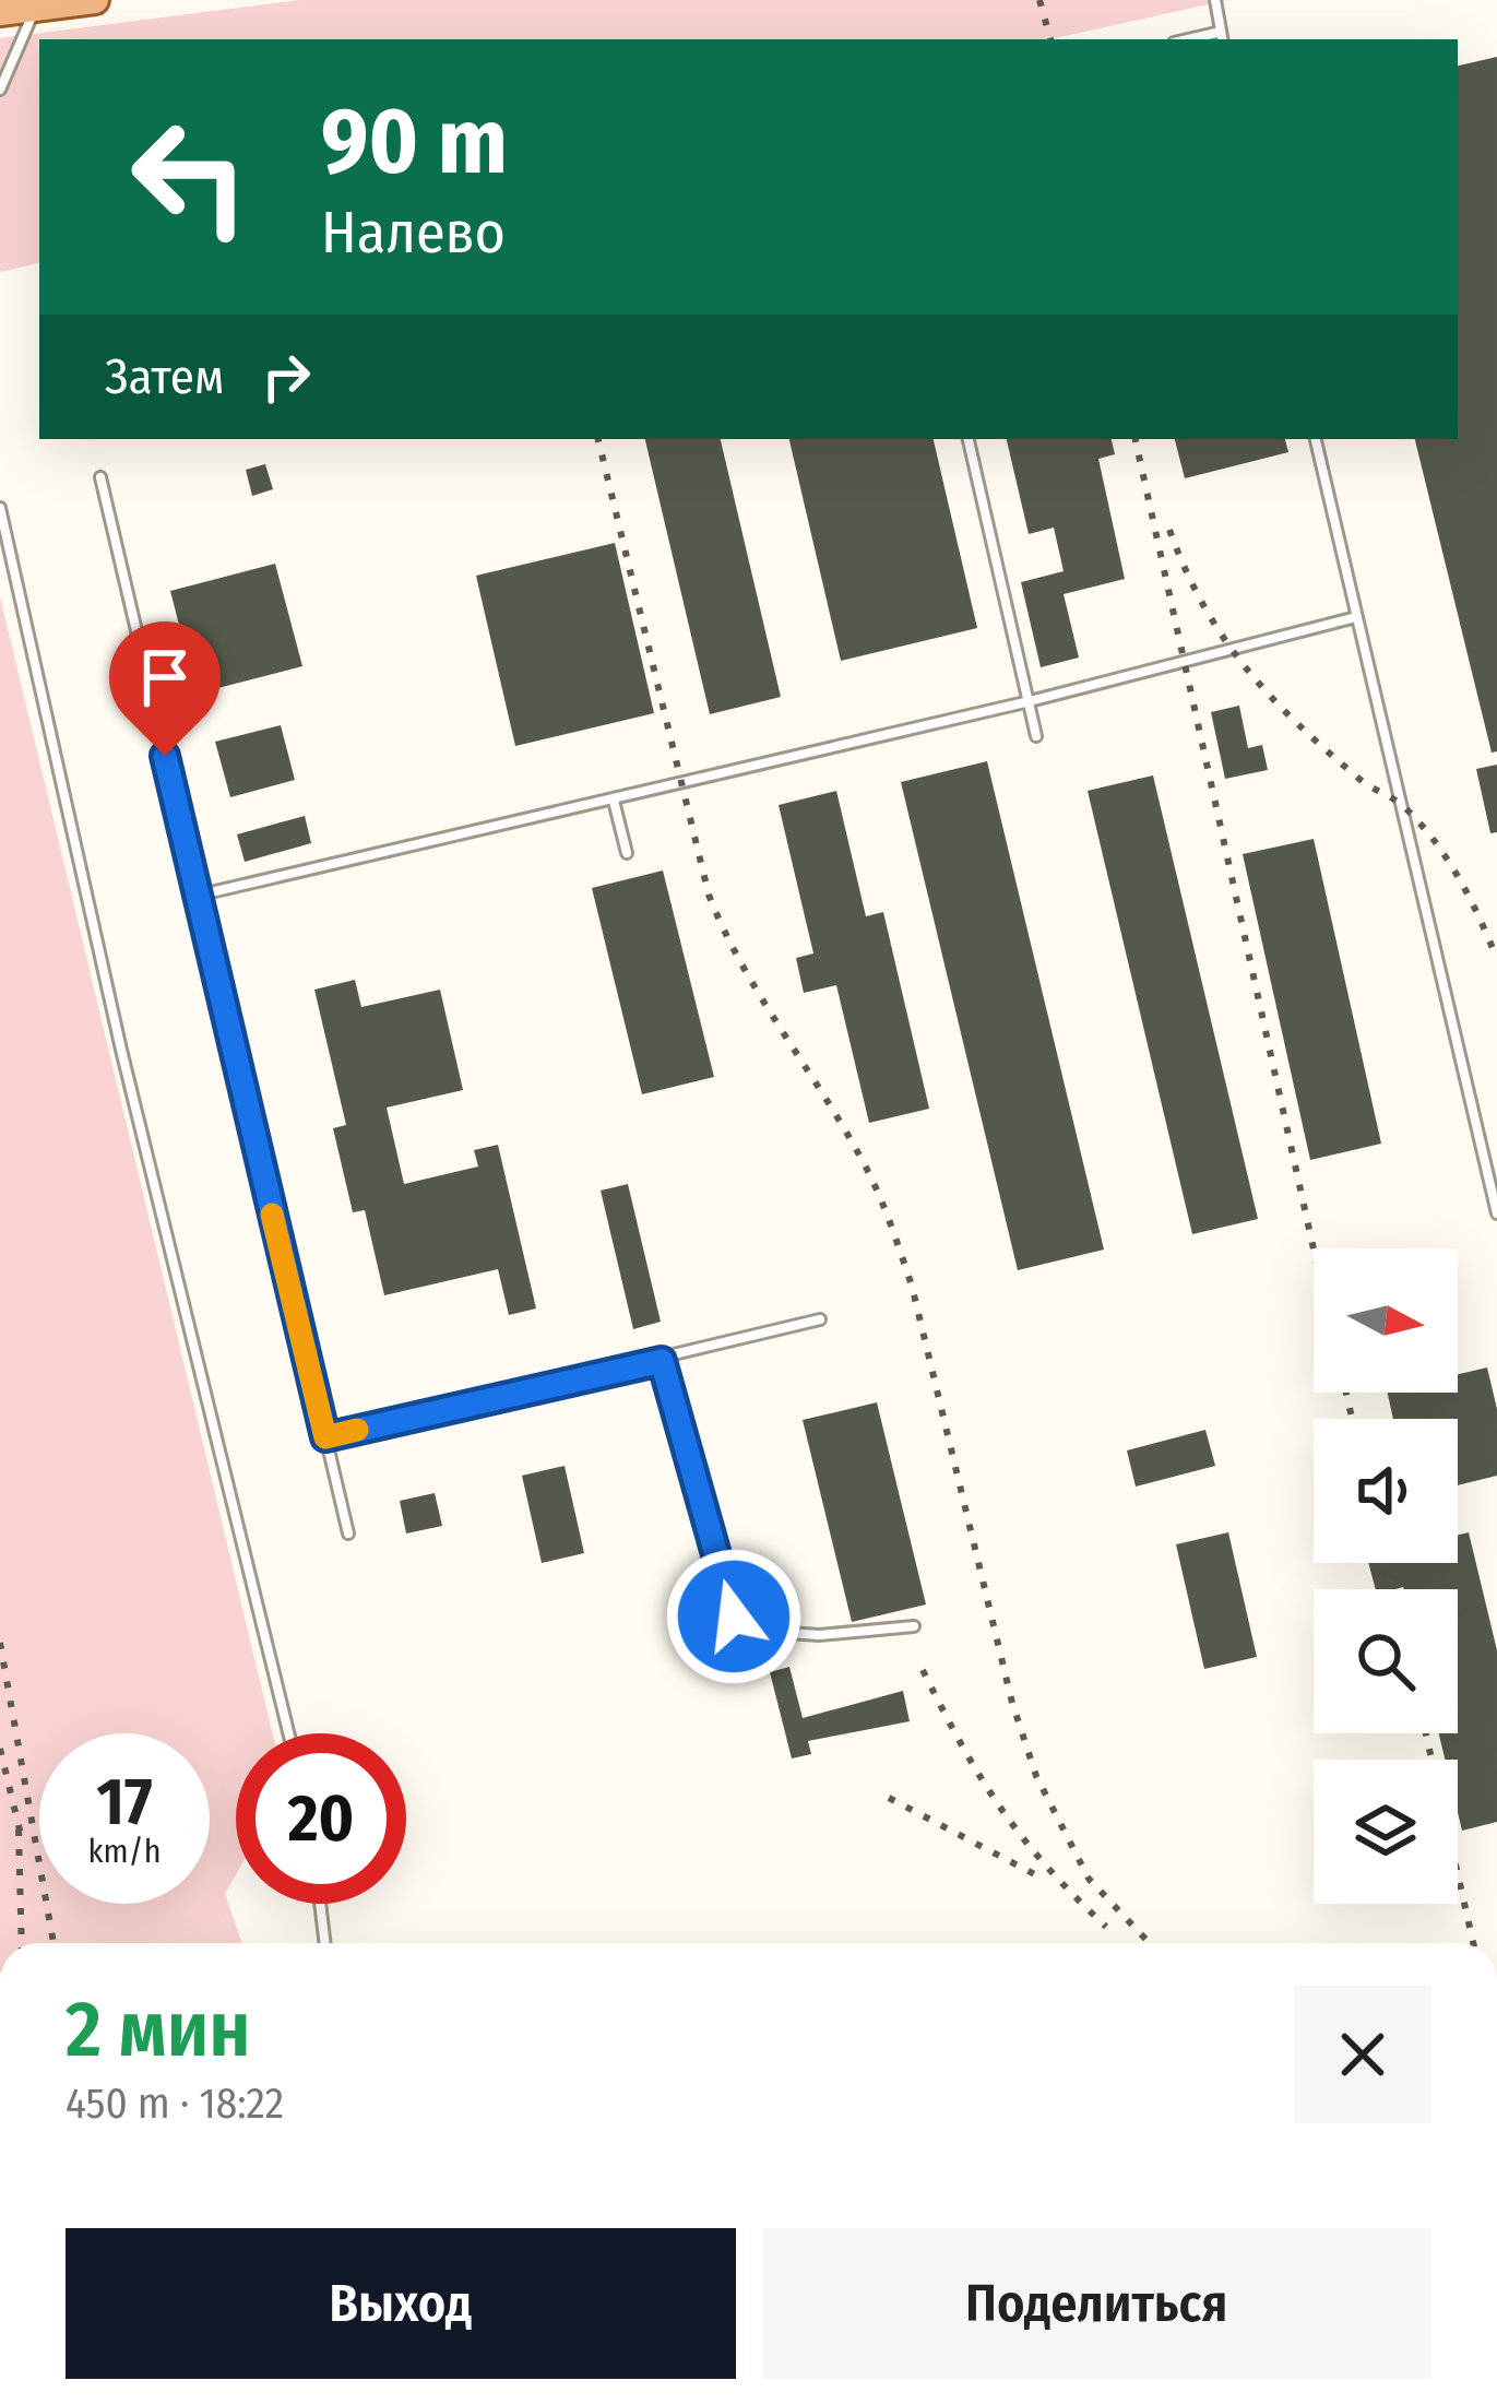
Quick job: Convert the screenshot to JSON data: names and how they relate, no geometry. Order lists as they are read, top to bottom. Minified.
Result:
{"north":"right","page":{"turn":["90 m","Налево"],"then":"Затем","speed":"17 km/h","limit":"20","heading":["2 мин","450 m · 18:22"],"buttons":["Выход","Поделиться"]}}
